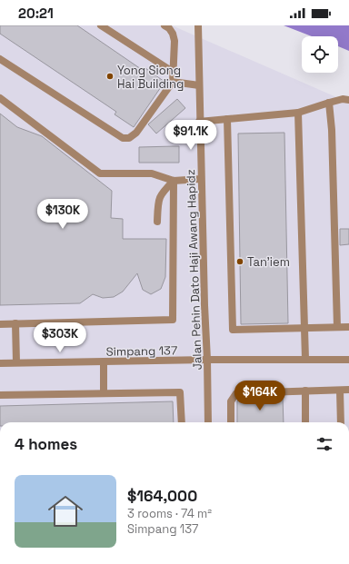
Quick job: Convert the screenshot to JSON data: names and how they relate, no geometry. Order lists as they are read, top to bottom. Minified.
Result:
{"streets":{"street":["Jalan Pehin Dato Haji Awang Hapidz","Simpang 137"]},"crossings":[["Jalan Pehin Dato Haji Awang Hapidz","Simpang 137"]],"places":["Yong Siong Hai Building","Tan'iem"],"page":{"status":"20:21","price":["$91.1K","$130K","$303K","$164K"],"heading":"4 homes","list":[{"name":"$164,000","note":"3 rooms · 74 m² · Simpang 137"}]}}
